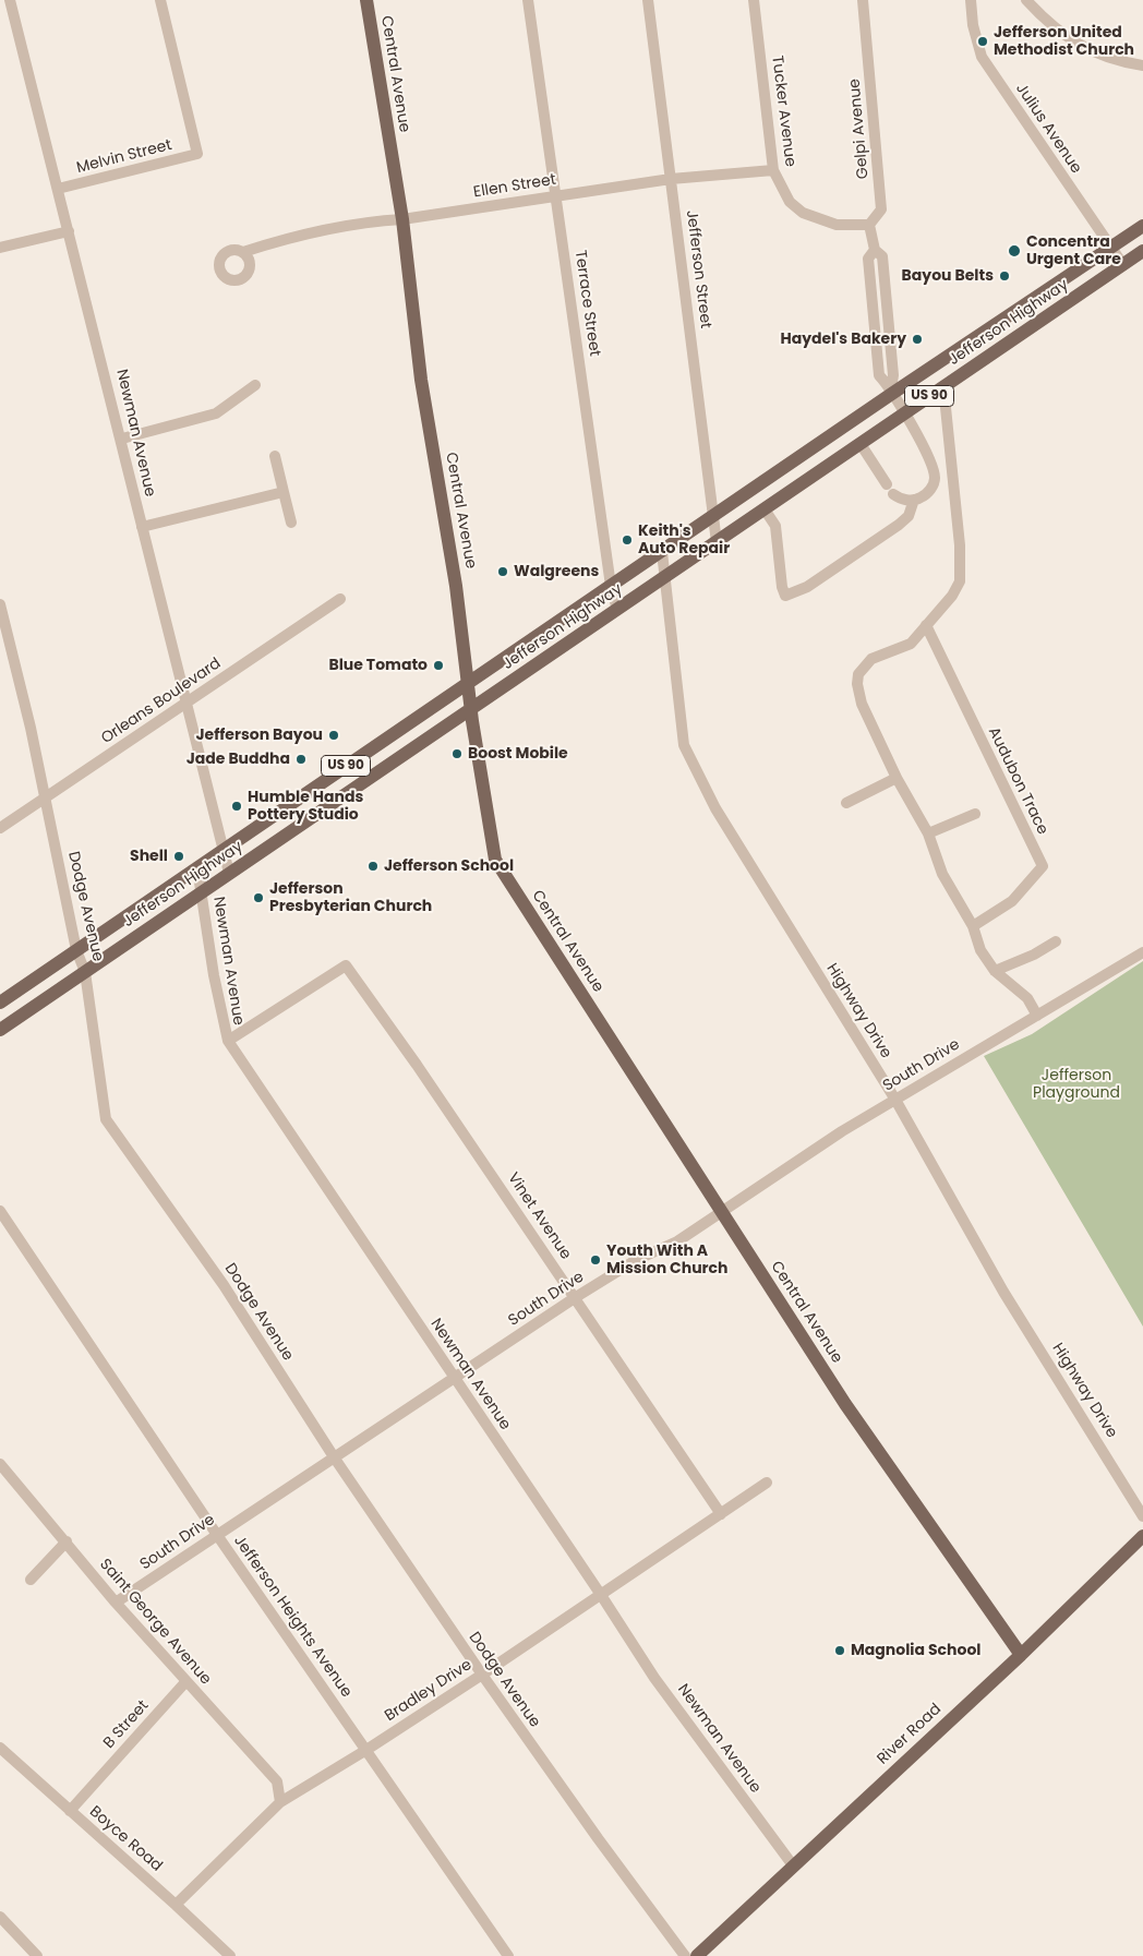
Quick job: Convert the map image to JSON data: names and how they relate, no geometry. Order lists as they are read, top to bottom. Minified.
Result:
{"streets":{"main road":["Central Avenue","Jefferson Highway","US 90","River Road"],"street":["Tucker Avenue","Gelpi Avenue","Julius Avenue","Melvin Street","Ellen Street","Jefferson Street","Terrace Street","Newman Avenue","Orleans Boulevard","Audubon Trace","Dodge Avenue","Highway Drive","South Drive","Vinet Avenue","Jefferson Heights Avenue","Saint George Avenue","Bradley Drive","B Street","Boyce Road"]},"crossings":[["Central Avenue","Ellen Street"],["Central Avenue","Jefferson Highway"],["Central Avenue","South Drive"],["Central Avenue","River Road"],["Tucker Avenue","Gelpi Avenue"],["Tucker Avenue","Ellen Street"],["Julius Avenue","Jefferson Highway"],["Melvin Street","Newman Avenue"],["Ellen Street","Jefferson Street"],["Ellen Street","Terrace Street"],["Jefferson Street","Jefferson Highway"],["Terrace Street","Jefferson Highway"],["Jefferson Highway","Newman Avenue"],["Jefferson Highway","Dodge Avenue"],["Jefferson Highway","Highway Drive"],["Newman Avenue","Orleans Boulevard"],["Newman Avenue","South Drive"],["Newman Avenue","Vinet Avenue"],["Newman Avenue","Bradley Drive"],["Newman Avenue","River Road"],["Orleans Boulevard","Dodge Avenue"],["Dodge Avenue","South Drive"],["Dodge Avenue","Bradley Drive"],["Highway Drive","South Drive"],["South Drive","Vinet Avenue"],["South Drive","Jefferson Heights Avenue"],["South Drive","Saint George Avenue"],["Vinet Avenue","Bradley Drive"],["Jefferson Heights Avenue","Bradley Drive"],["Saint George Avenue","Bradley Drive"],["Saint George Avenue","B Street"],["Bradley Drive","Boyce Road"],["B Street","Boyce Road"]],"parks":["Jefferson Playground"],"places":["Jefferson United Methodist Church","Concentra Urgent Care","Bayou Belts","Haydel's Bakery","Keith's Auto Repair","Walgreens","Blue Tomato","Jefferson Bayou","Boost Mobile","Jade Buddha","Humble Hands Pottery Studio","Shell","Jefferson School","Jefferson Presbyterian Church","Youth With A Mission Church","Magnolia School"]}
